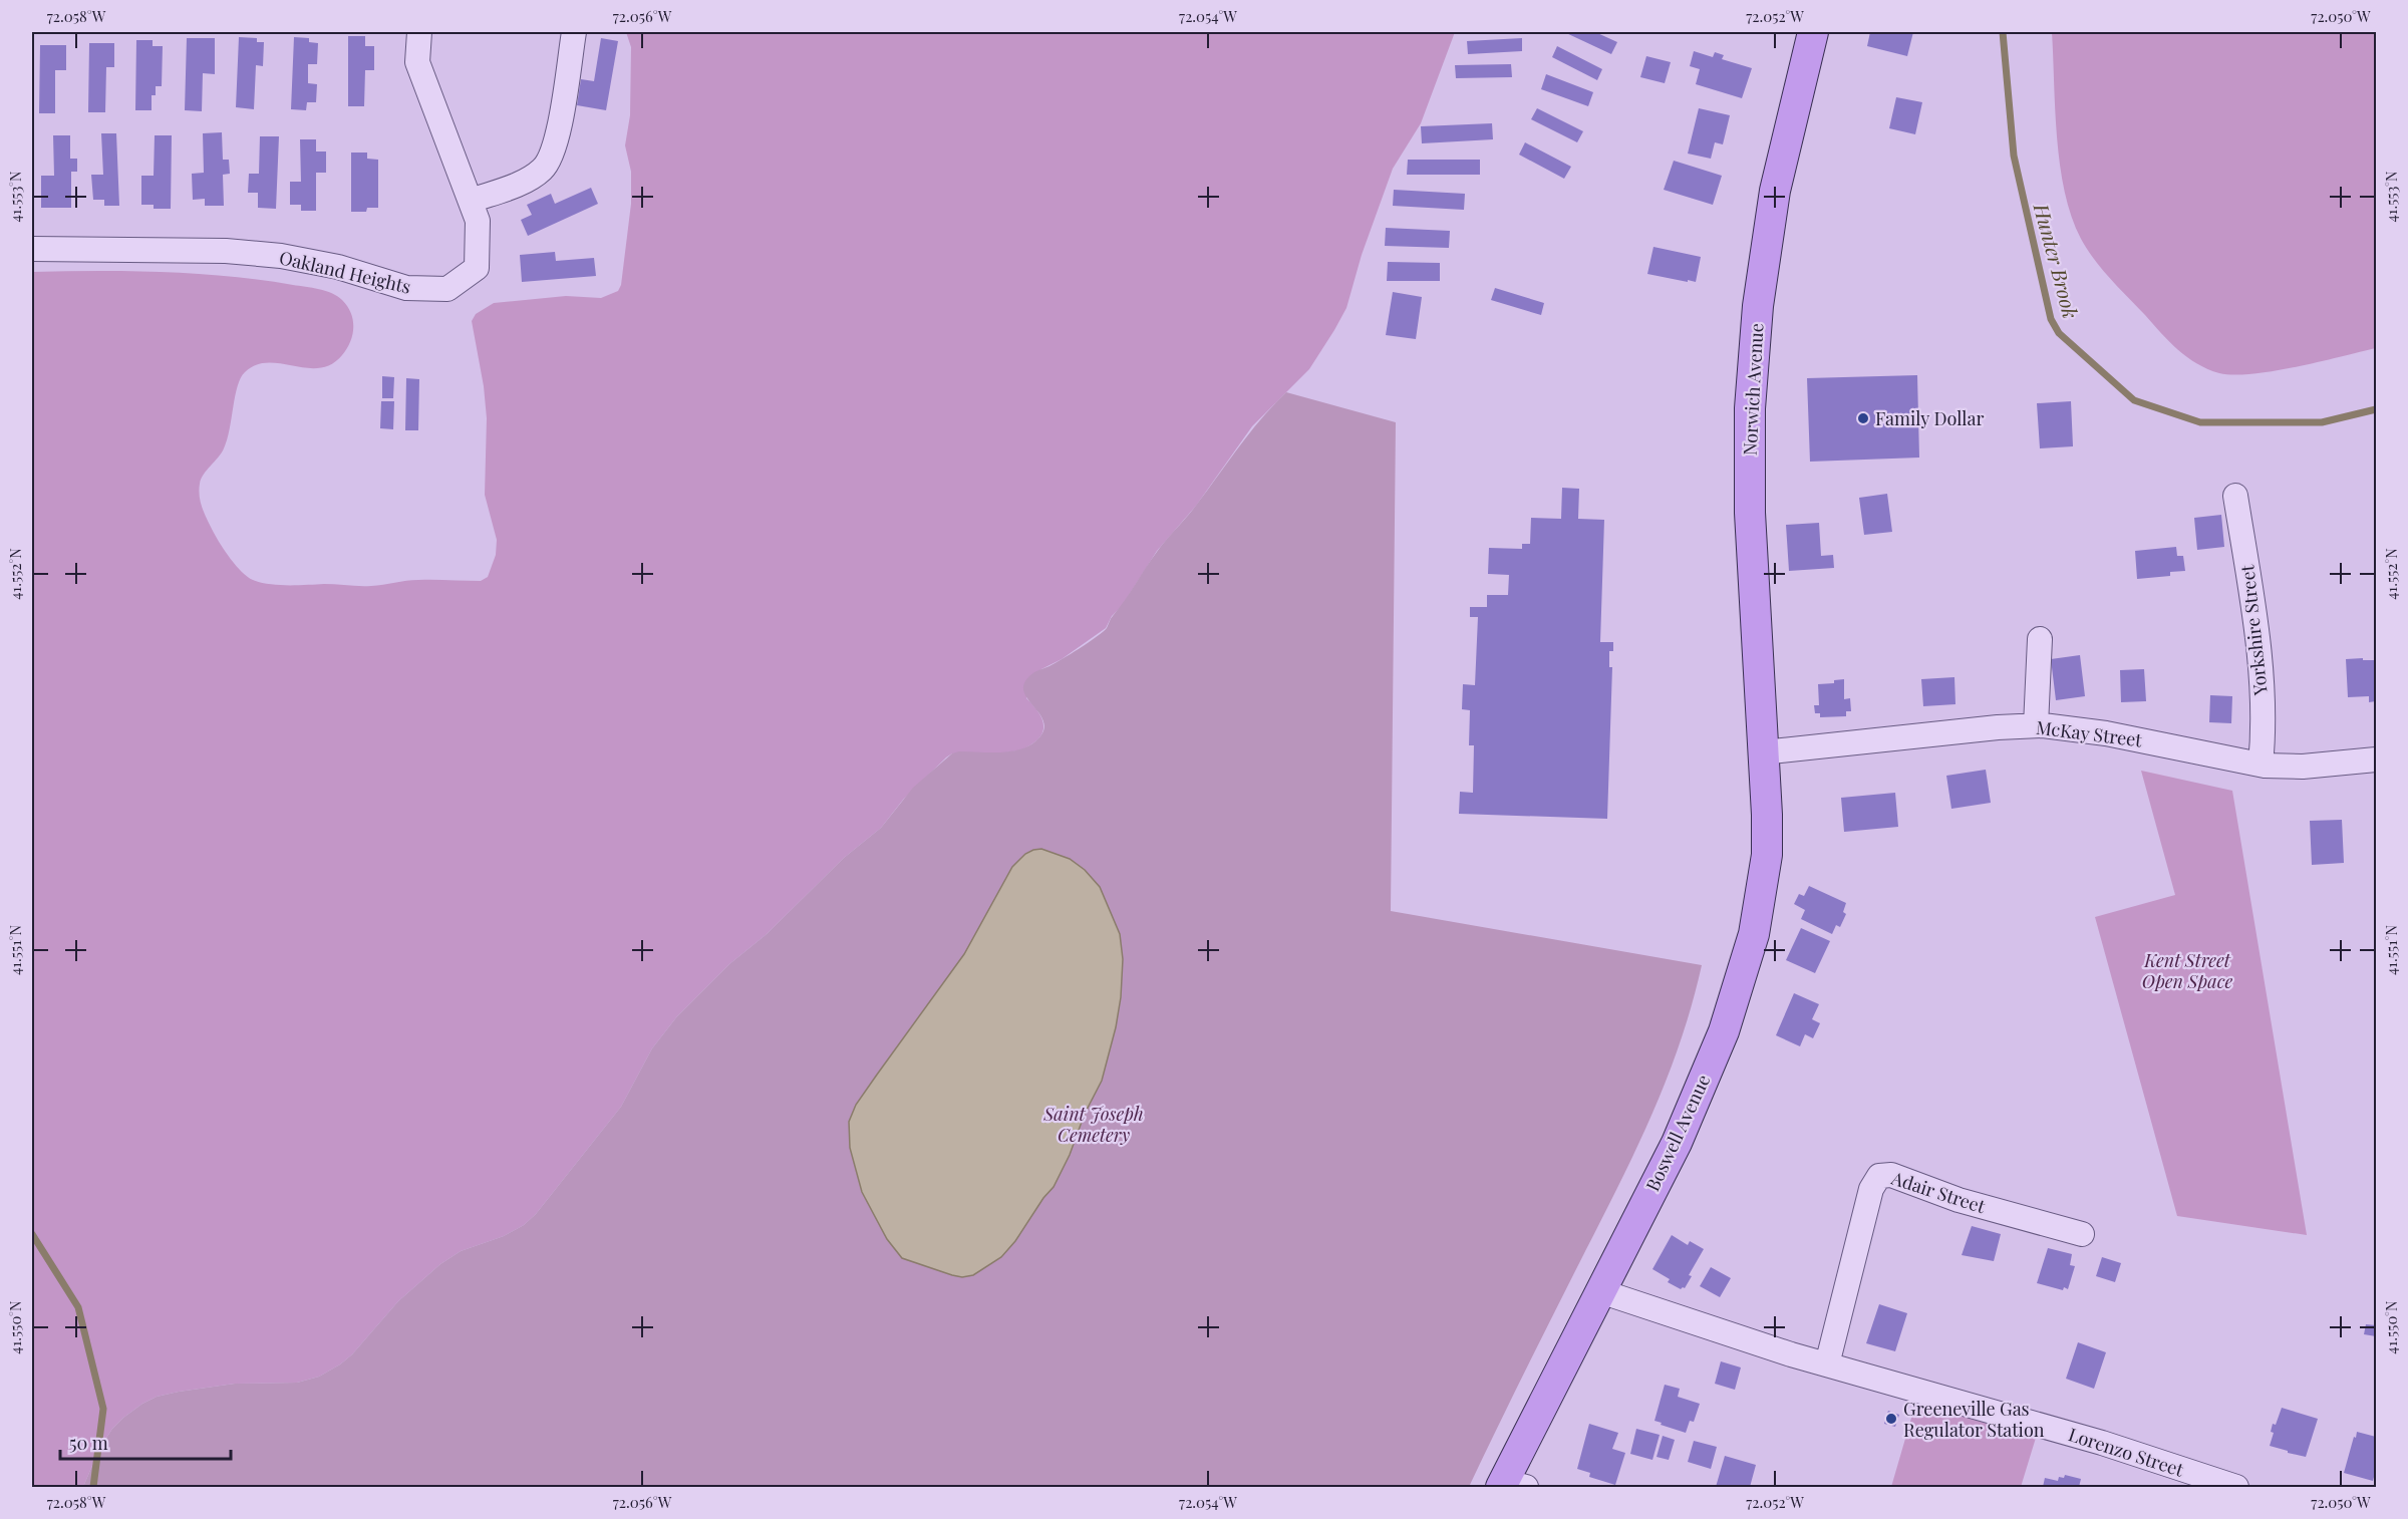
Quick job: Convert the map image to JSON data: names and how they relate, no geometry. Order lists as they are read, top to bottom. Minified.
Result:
{"streets":{"main road":["Norwich Avenue","Boswell Avenue"],"street":["Oakland Heights","Yorkshire Street","McKay Street","Adair Street","Lorenzo Street"]},"crossings":[["Norwich Avenue","McKay Street"],["Norwich Avenue","Boswell Avenue"],["Yorkshire Street","McKay Street"],["McKay Street","Boswell Avenue"],["Boswell Avenue","Lorenzo Street"],["Adair Street","Lorenzo Street"]],"water":["Hunter Brook"],"parks":["Kent Street Open Space","Saint Joseph Cemetery"],"places":["Family Dollar","Greeneville Gas Regulator Station"],"scale_bar":"50 m","coordinates":["72.058°W","72.056°W","72.054°W","72.052°W","72.050°W","41.553°N","41.552°N","41.551°N","41.550°N"]}
